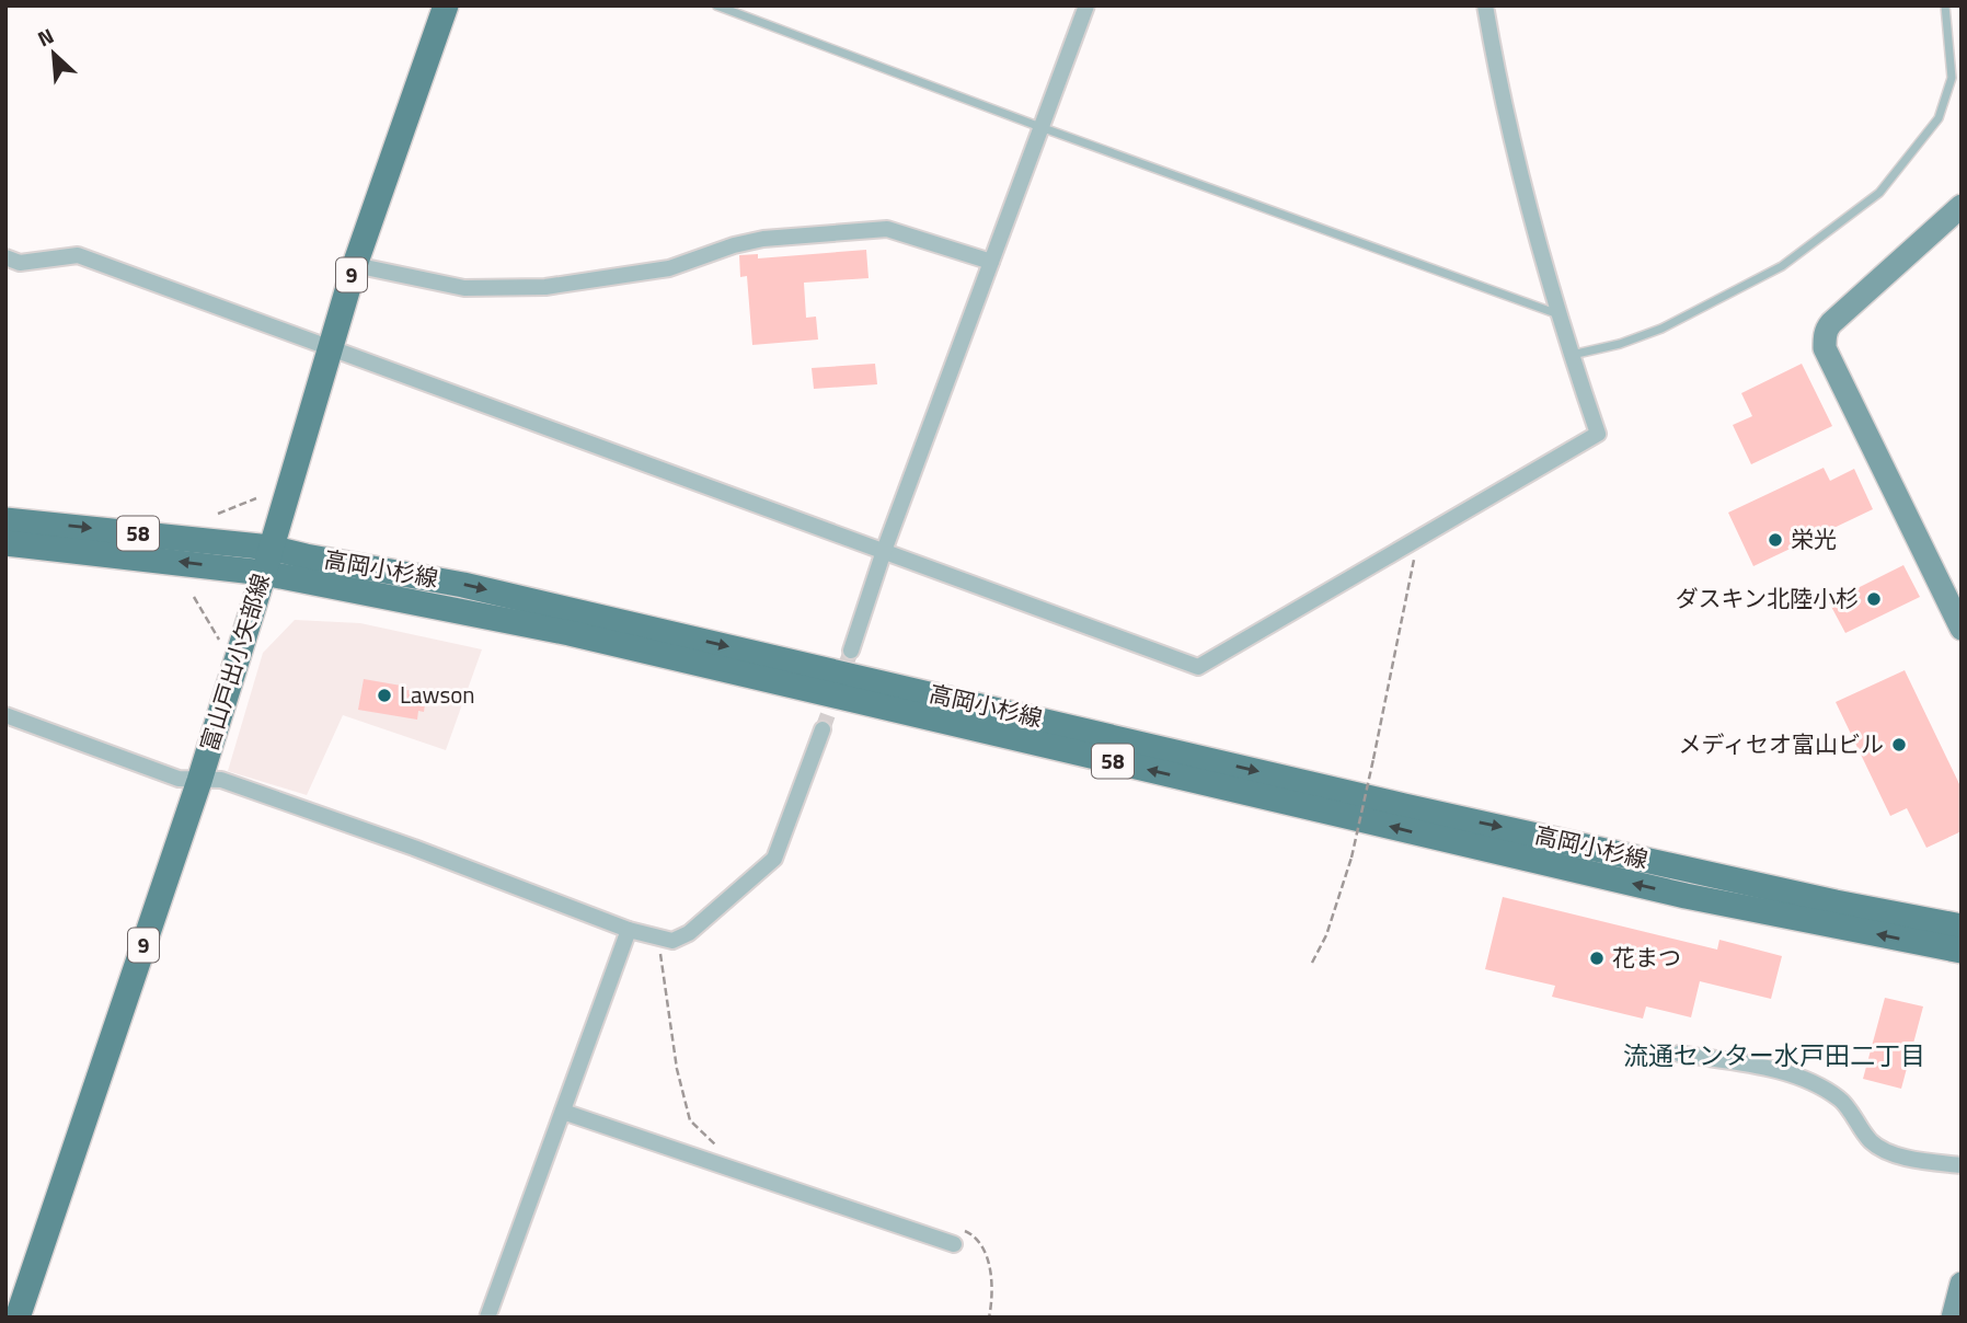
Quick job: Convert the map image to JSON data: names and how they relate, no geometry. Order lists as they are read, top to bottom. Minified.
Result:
{"streets":{"main road":["9","58","高岡小杉線","富山戸出小矢部線"]},"crossings":[["高岡小杉線","富山戸出小矢部線"]],"districts":["流通センター水戸田二丁目"],"places":["栄光","ダスキン北陸小杉","Lawson","メディセオ富山ビル","花まつ"],"north":"top left"}
